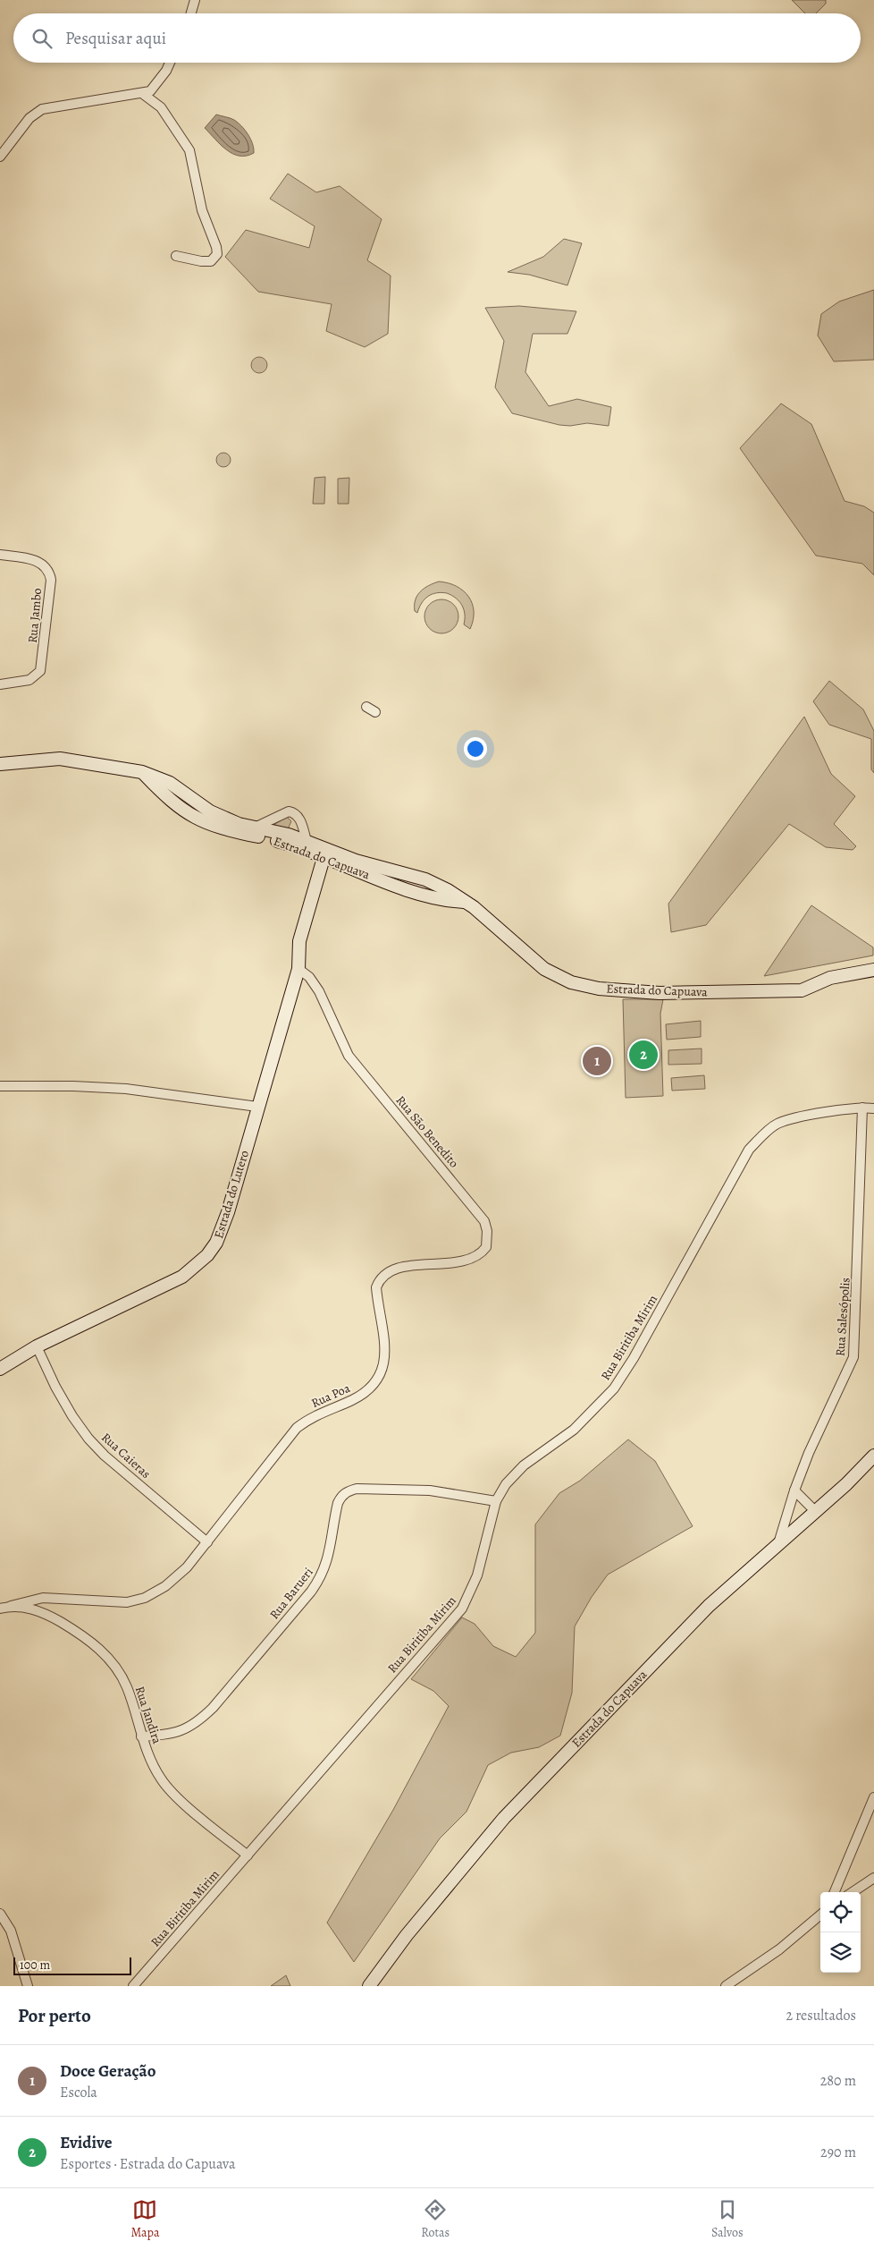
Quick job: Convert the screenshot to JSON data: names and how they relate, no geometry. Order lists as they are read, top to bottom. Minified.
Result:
{"streets":{"street":["Rua Jambo","Estrada do Capuava","Rua São Benedito","Estrada do Lutero","Rua Salesópolis","Rua Biritiba Mirim","Rua Poa","Rua Caieras","Rua Barueri","Rua Jandira"]},"crossings":[["Estrada do Capuava","Estrada do Lutero"],["Estrada do Capuava","Rua Salesópolis"],["Rua São Benedito","Estrada do Lutero"],["Rua São Benedito","Rua Poa"],["Estrada do Lutero","Rua Caieras"],["Rua Salesópolis","Rua Biritiba Mirim"],["Rua Biritiba Mirim","Rua Barueri"],["Rua Biritiba Mirim","Rua Jandira"],["Rua Poa","Rua Caieras"],["Rua Poa","Rua Jandira"],["Rua Caieras","Rua Jandira"],["Rua Barueri","Rua Jandira"]],"scale_bar":"100 m","page":{"search":"Pesquisar aqui","pins":["2","1"],"scale":"100 m","heading":["Por perto","2 resultados"],"list":[{"mark":"1","name":"Doce Geração","note":"Escola","value":"280 m"},{"mark":"2","name":"Evidive","note":"Esportes · Estrada do Capuava","value":"290 m"}],"nav":["Mapa","Rotas","Salvos"]}}
